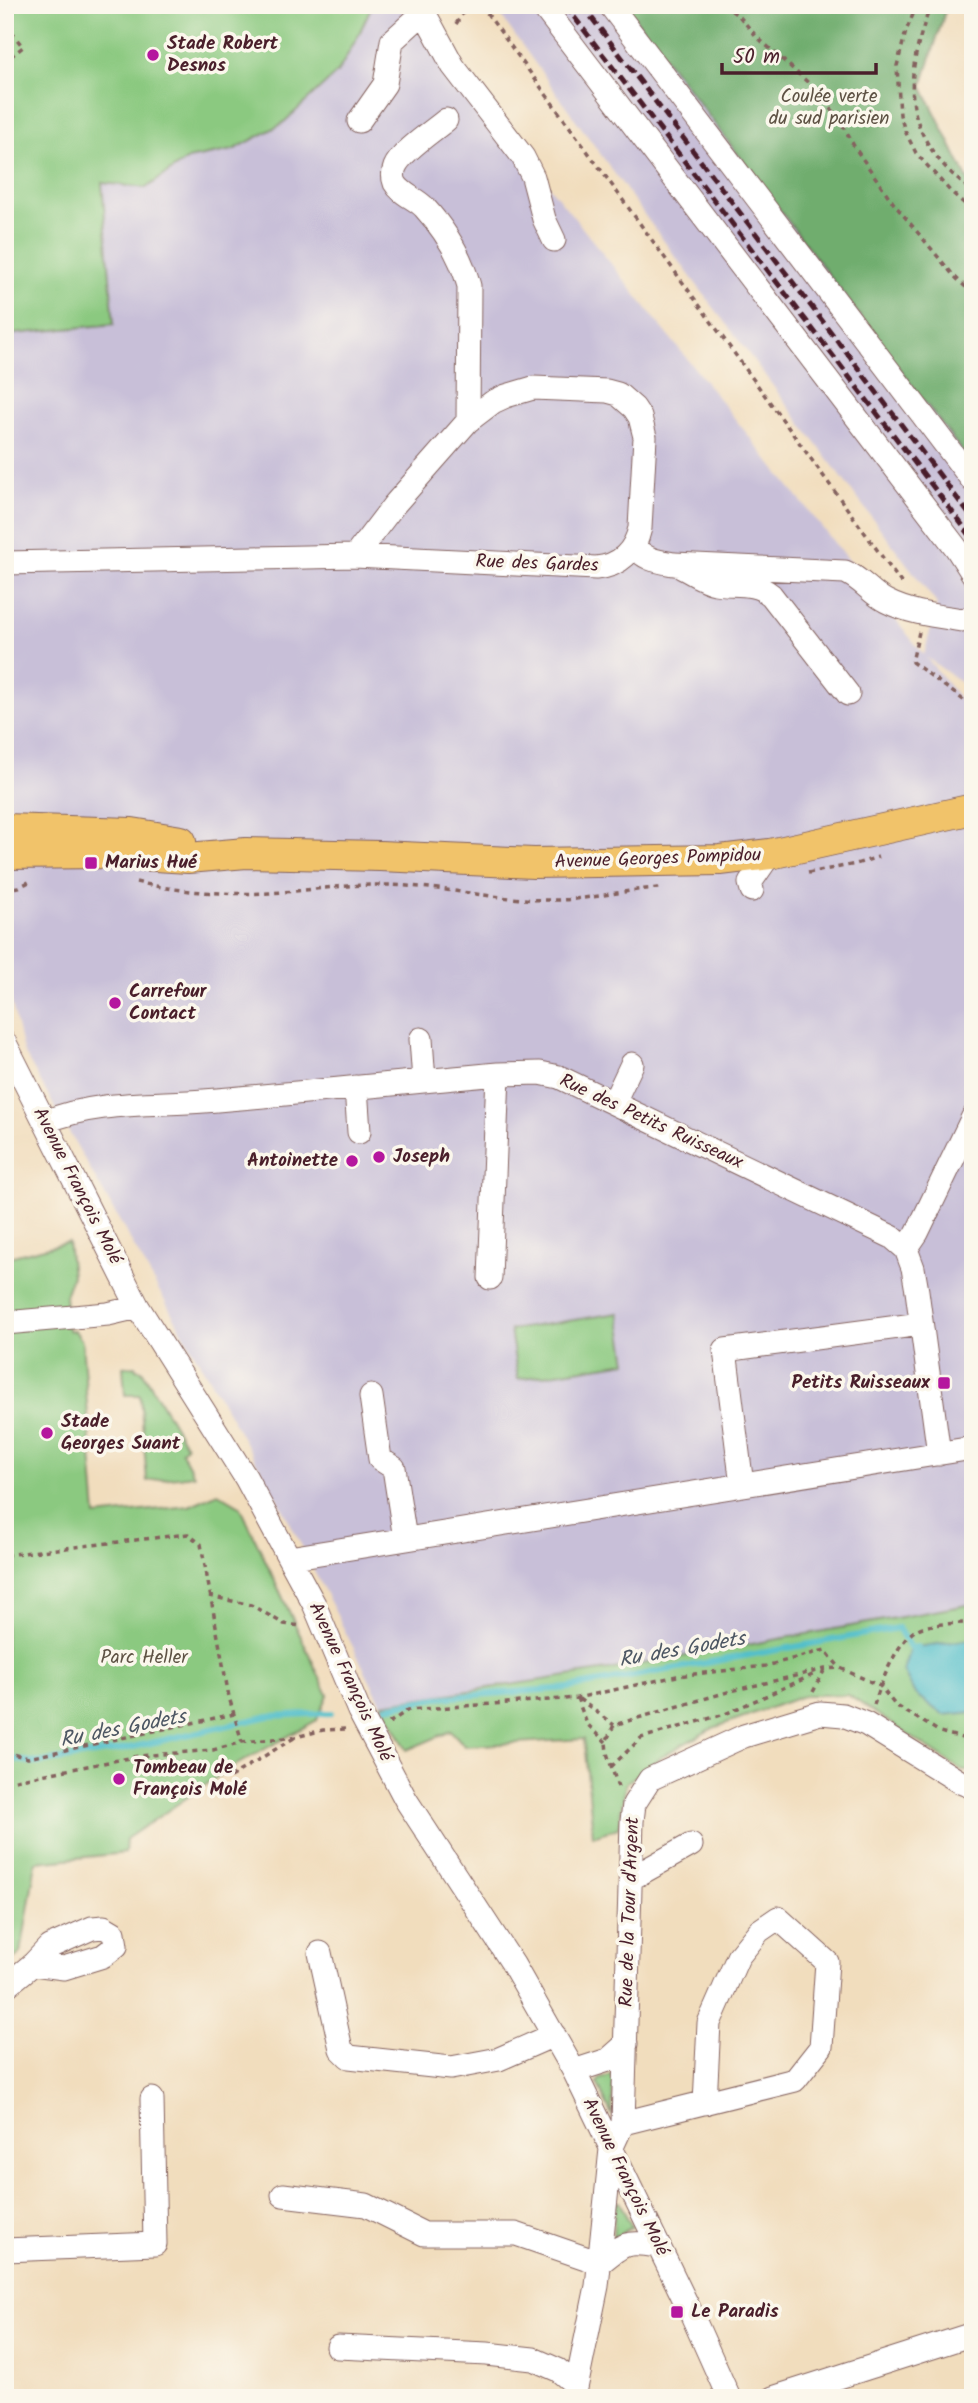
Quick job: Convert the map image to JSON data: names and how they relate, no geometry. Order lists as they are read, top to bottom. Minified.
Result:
{"streets":{"main road":["Avenue Georges Pompidou"],"street":["Rue des Gardes","Rue des Petits Ruisseaux","Avenue François Molé","Rue de la Tour d'Argent"]},"crossings":[["Rue des Petits Ruisseaux","Avenue François Molé"],["Avenue François Molé","Rue de la Tour d'Argent"]],"water":["Ru des Godets"],"parks":["Coulée verte du sud parisien","Parc Heller"],"places":{"other":["Stade Robert Desnos","Carrefour Contact","Joseph","Antoinette","Stade Georges Suant","Tombeau de François Molé"],"transit":["Marius Hué","Petits Ruisseaux","Le Paradis"]},"scale_bar":"50 m"}
